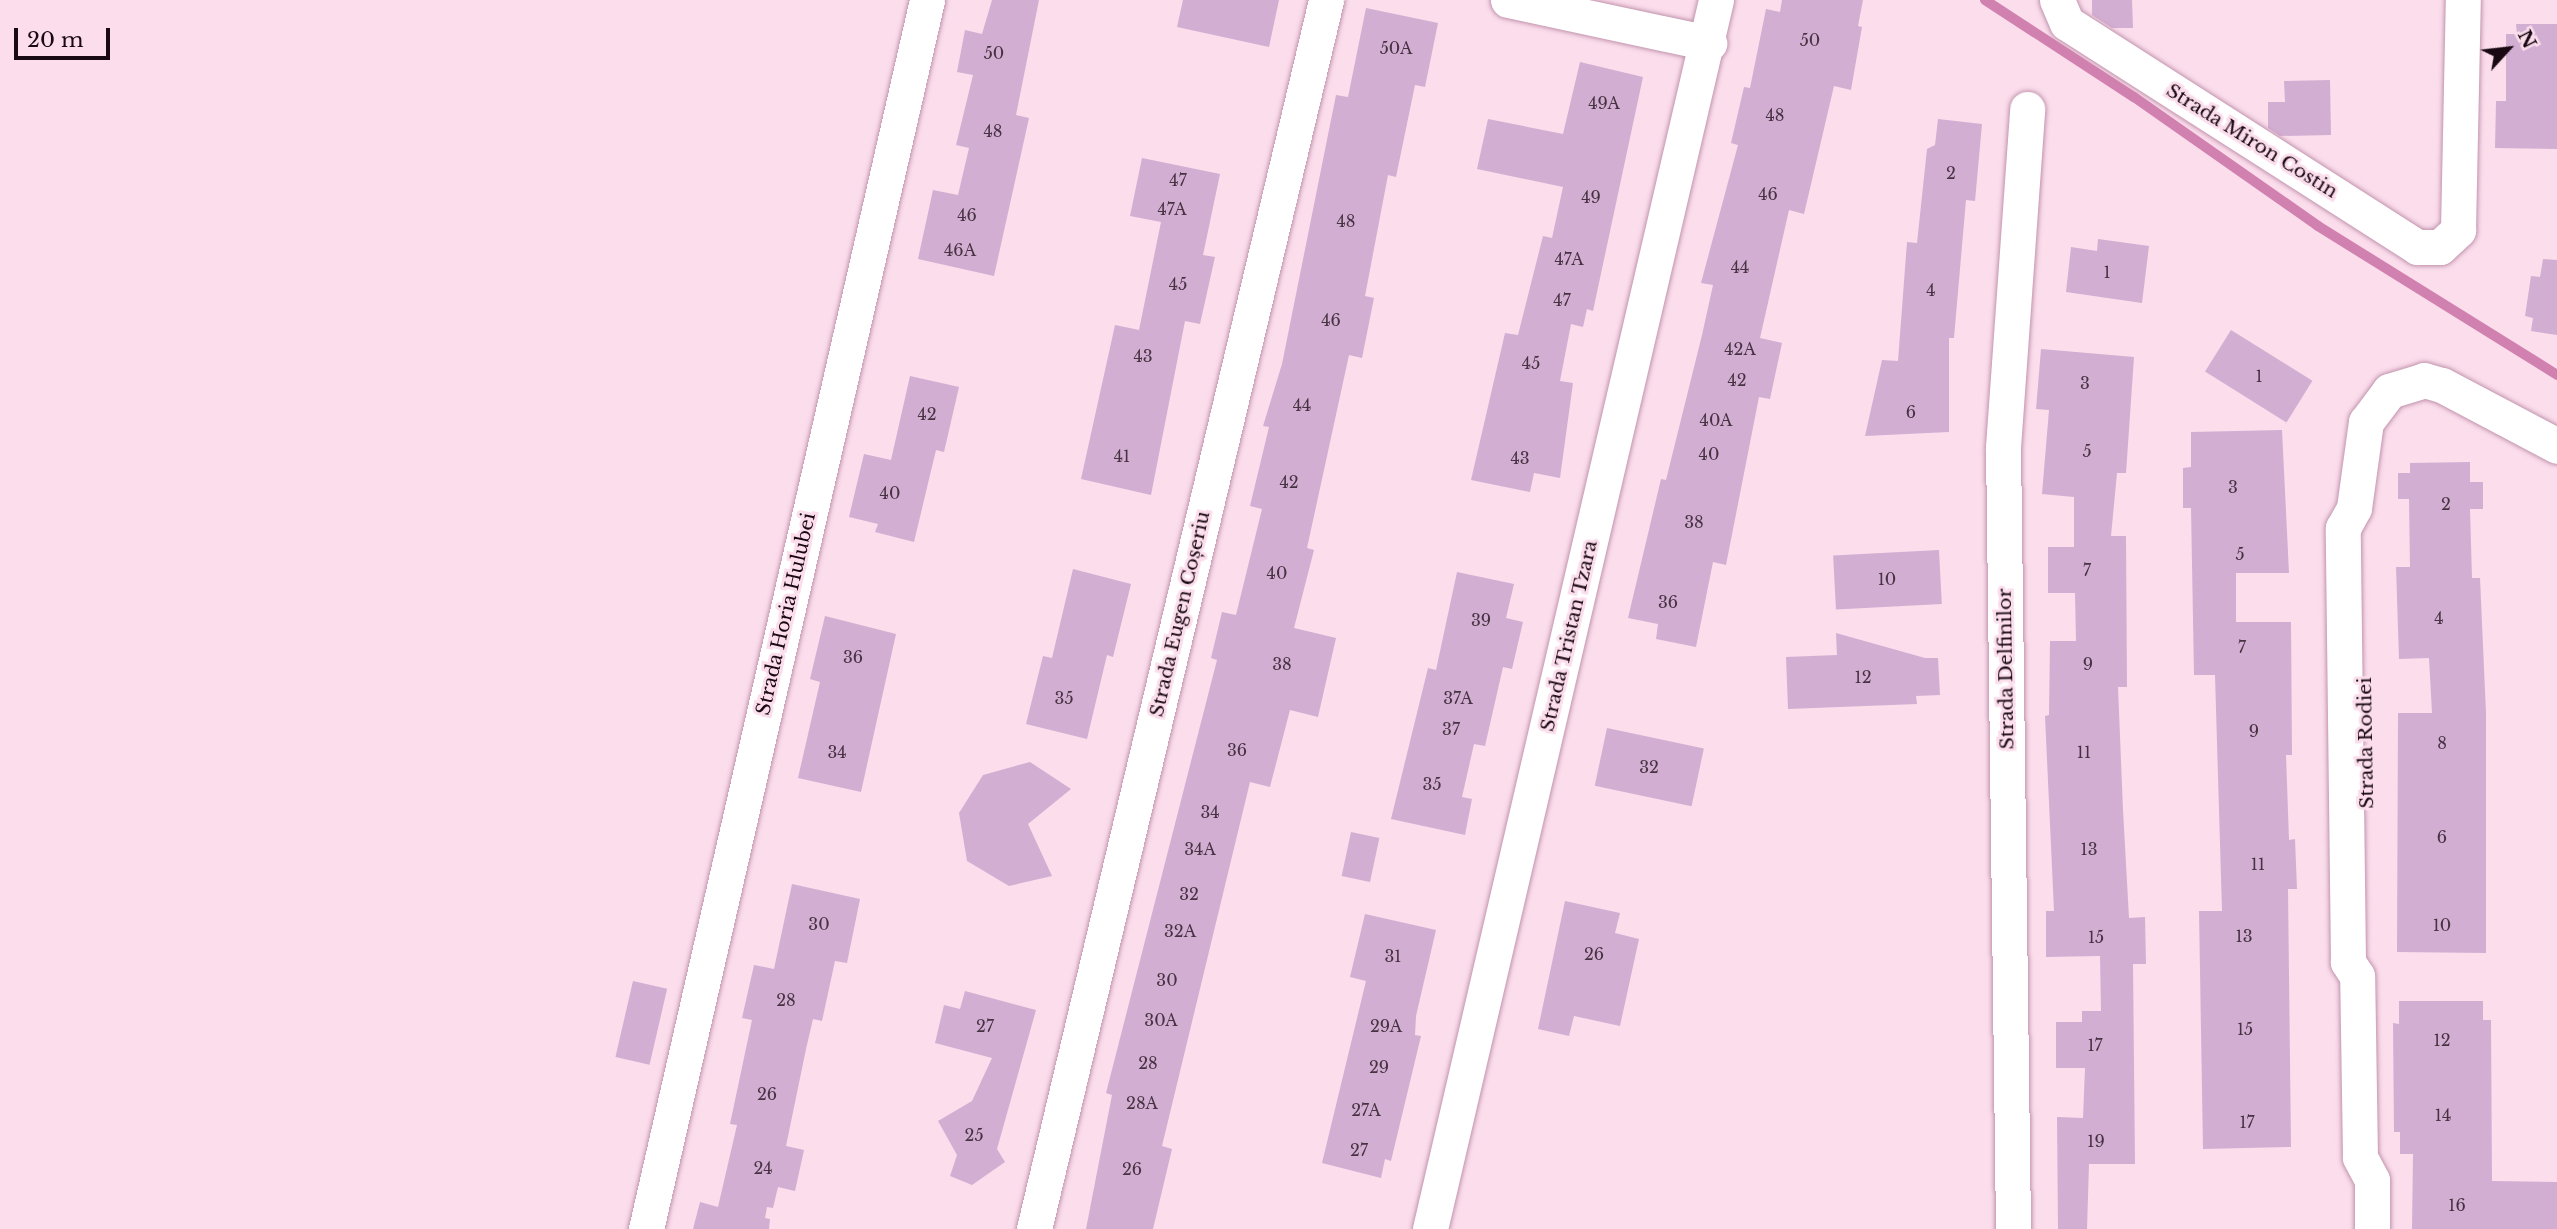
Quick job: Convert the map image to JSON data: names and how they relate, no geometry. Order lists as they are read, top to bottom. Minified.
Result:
{"streets":{"street":["Strada Miron Costin","Strada Horia Hulubei","Strada Eugen Coșeriu","Strada Tristan Tzara","Strada Delfinilor","Strada Rodiei"]},"house_numbers":["50","50A","50","49A","48","48","2","47","46","49","47A","46","48","46A","47A","44","1","45","4","47","46","42A","43","45","1","42","3","44","6","42","40A","5","40","41","43","42","3","40","2","38","5","7","40","10","36","4","39","7","36","38","9","12","35","37A","37","9","8","36","34","11","32","35","34","6","34A","13","11","32","30","10","32A","13","15","26","31","30","28","30A","27","29A","15","12","17","28","29","26","28A","27A","14","17","25","19","27","24","26","16"],"scale_bar":"20 m","north":"top right"}
